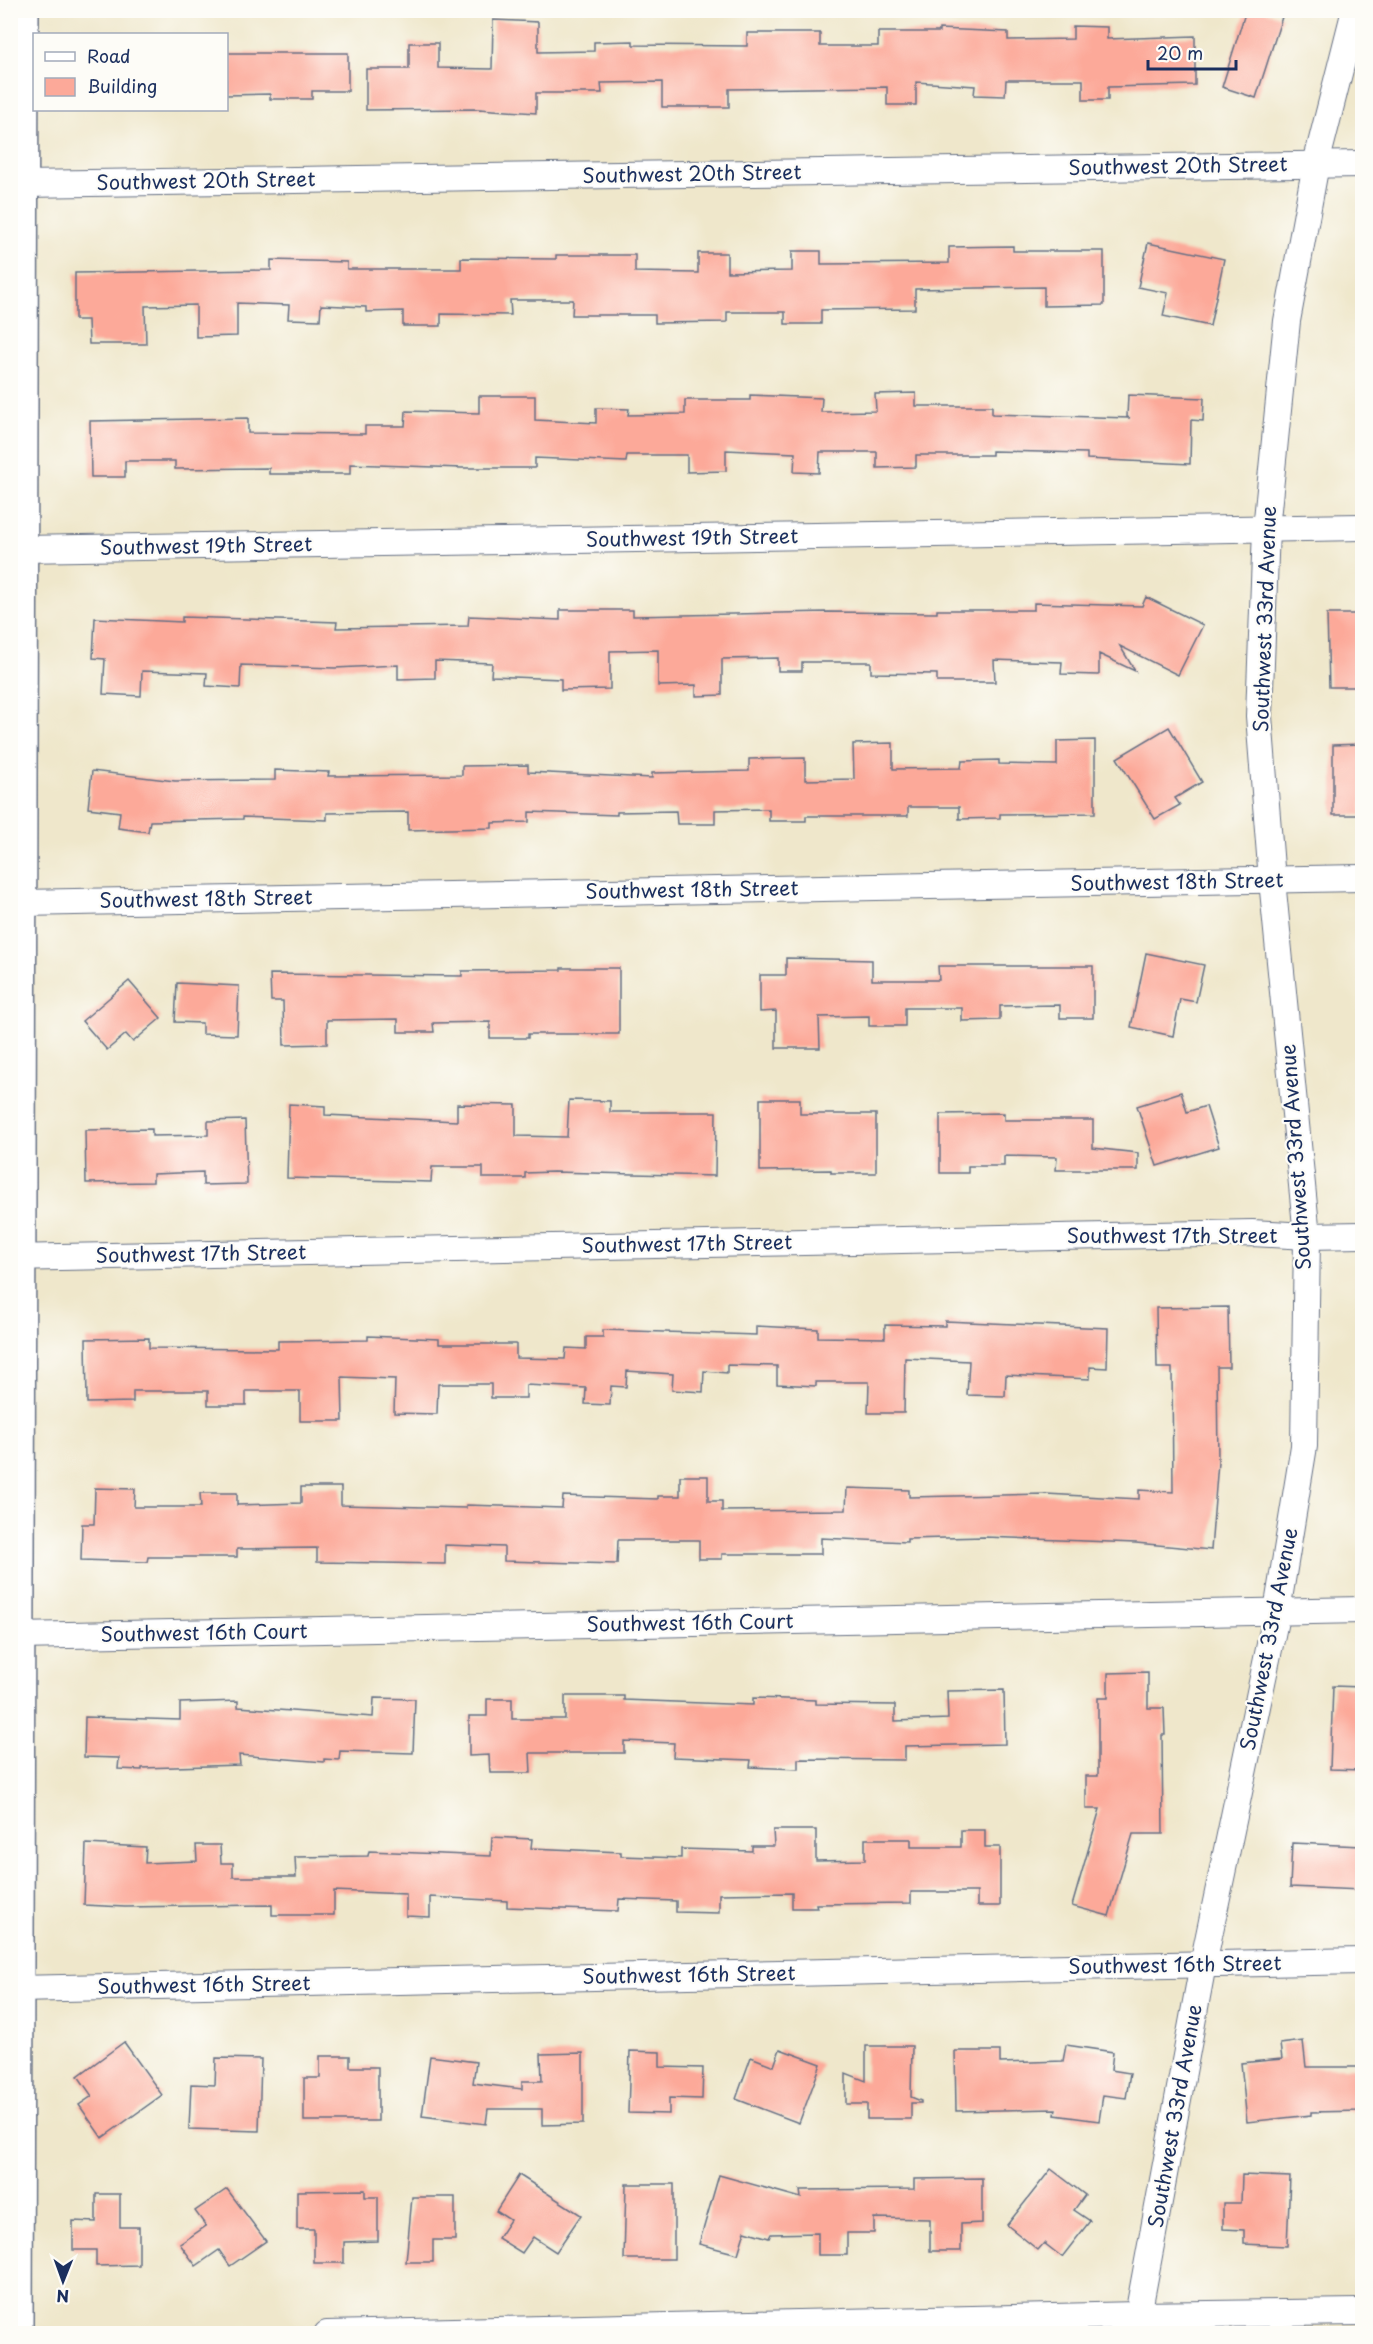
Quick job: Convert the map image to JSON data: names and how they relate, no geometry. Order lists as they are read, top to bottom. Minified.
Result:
{"streets":{"street":["Southwest 20th Street","Southwest 19th Street","Southwest 33rd Avenue","Southwest 18th Street","Southwest 17th Street","Southwest 16th Court","Southwest 16th Street"]},"crossings":[["Southwest 20th Street","Southwest 33rd Avenue"],["Southwest 19th Street","Southwest 33rd Avenue"],["Southwest 33rd Avenue","Southwest 18th Street"],["Southwest 33rd Avenue","Southwest 17th Street"],["Southwest 33rd Avenue","Southwest 16th Court"],["Southwest 33rd Avenue","Southwest 16th Street"]],"legend":["Road","Building"],"scale_bar":"20 m","north":"bottom"}
